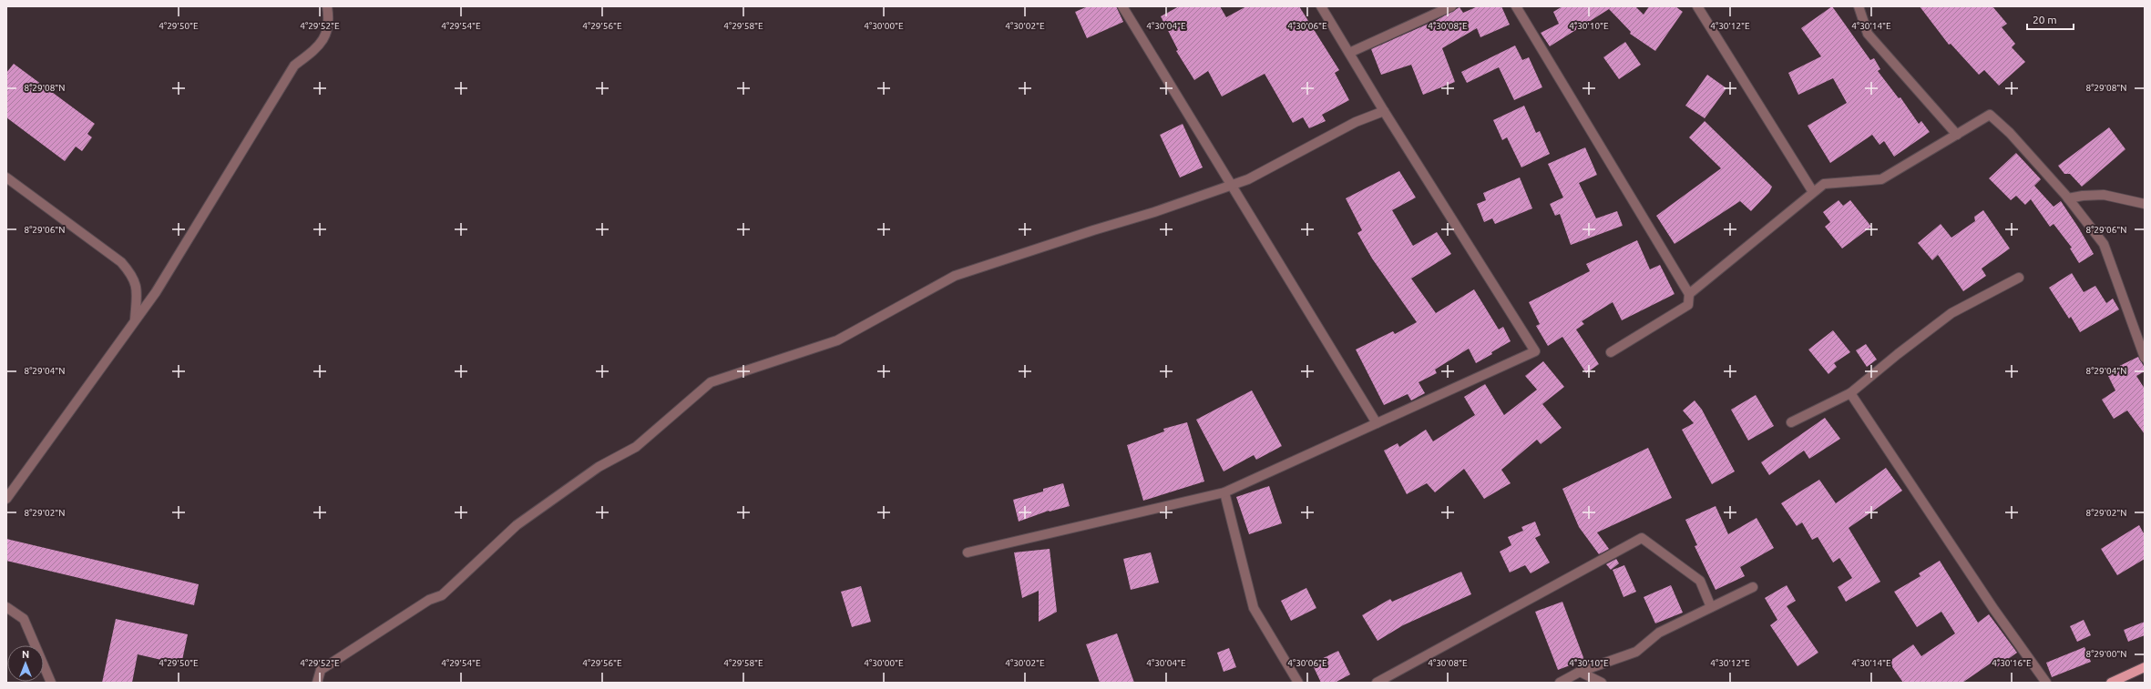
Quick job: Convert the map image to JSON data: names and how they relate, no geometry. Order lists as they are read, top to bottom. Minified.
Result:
{"scale_bar":"20 m","north":"top","coordinates":["4°29'50\"E","4°29'52\"E","4°29'54\"E","4°29'56\"E","4°29'58\"E","4°30'00\"E","4°30'02\"E","4°30'04\"E","4°30'06\"E","4°30'08\"E","4°30'10\"E","4°30'12\"E","4°30'14\"E","8°29'08\"N","8°29'06\"N","8°29'04\"N","8°29'02\"N","8°29'00\"N","4°30'16\"E"]}
